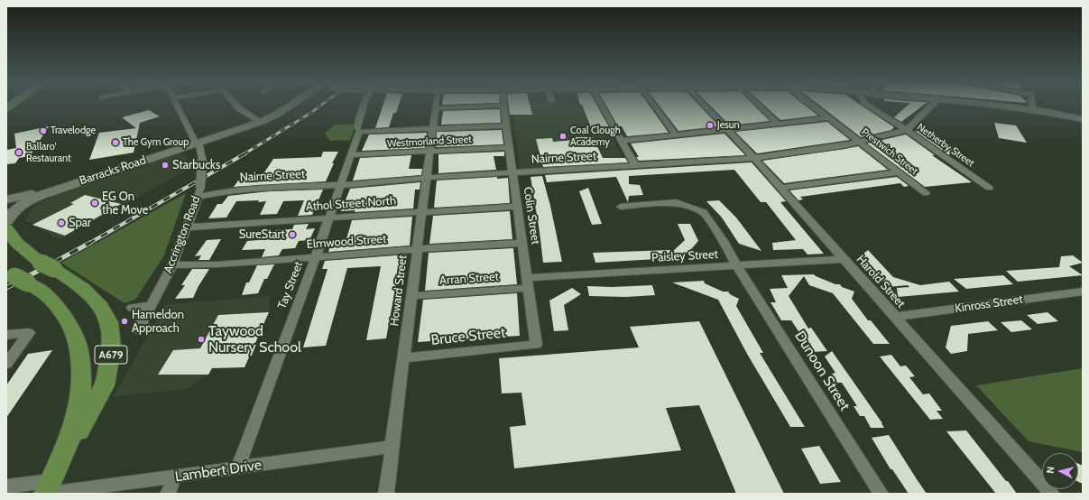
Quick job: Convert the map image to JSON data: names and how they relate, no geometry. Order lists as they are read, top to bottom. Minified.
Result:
{"streets":{"main road":["Barracks Road","A679"],"street":["Westmorland Street","Netherby Street","Prestwich Street","Nairne Street","Athol Street North","Colin Street","Accrington Road","Elmwood Street","Paisley Street","Arran Street","Harold Street","Tay Street","Howard Street","Kinross Street","Bruce Street","Dunoon Street","Lambert Drive"]},"crossings":[["Westmorland Street","Colin Street"],["Westmorland Street","Tay Street"],["Westmorland Street","Howard Street"],["Netherby Street","Nairne Street"],["Prestwich Street","Nairne Street"],["Nairne Street","Colin Street"],["Nairne Street","Accrington Road"],["Nairne Street","Harold Street"],["Nairne Street","Tay Street"],["Nairne Street","Howard Street"],["Barracks Road","Accrington Road"],["Barracks Road","A679"],["Athol Street North","Colin Street"],["Athol Street North","Accrington Road"],["Athol Street North","Tay Street"],["Athol Street North","Howard Street"],["Colin Street","Elmwood Street"],["Colin Street","Paisley Street"],["Colin Street","Arran Street"],["Colin Street","Bruce Street"],["Accrington Road","Elmwood Street"],["Elmwood Street","Tay Street"],["Elmwood Street","Howard Street"],["Paisley Street","Arran Street"],["Paisley Street","Harold Street"],["Paisley Street","Dunoon Street"],["Arran Street","Howard Street"],["Harold Street","Kinross Street"],["Tay Street","Lambert Drive"],["Howard Street","Bruce Street"],["Howard Street","Lambert Drive"],["A679","Lambert Drive"]],"places":["Jesun","Travelodge","Coal Clough Academy","The Gym Group","Ballaro' Restaurant","Starbucks","EG On the Move","Spar","SureStart","Hameldon Approach","Taywood Nursery School"],"north":"left"}
